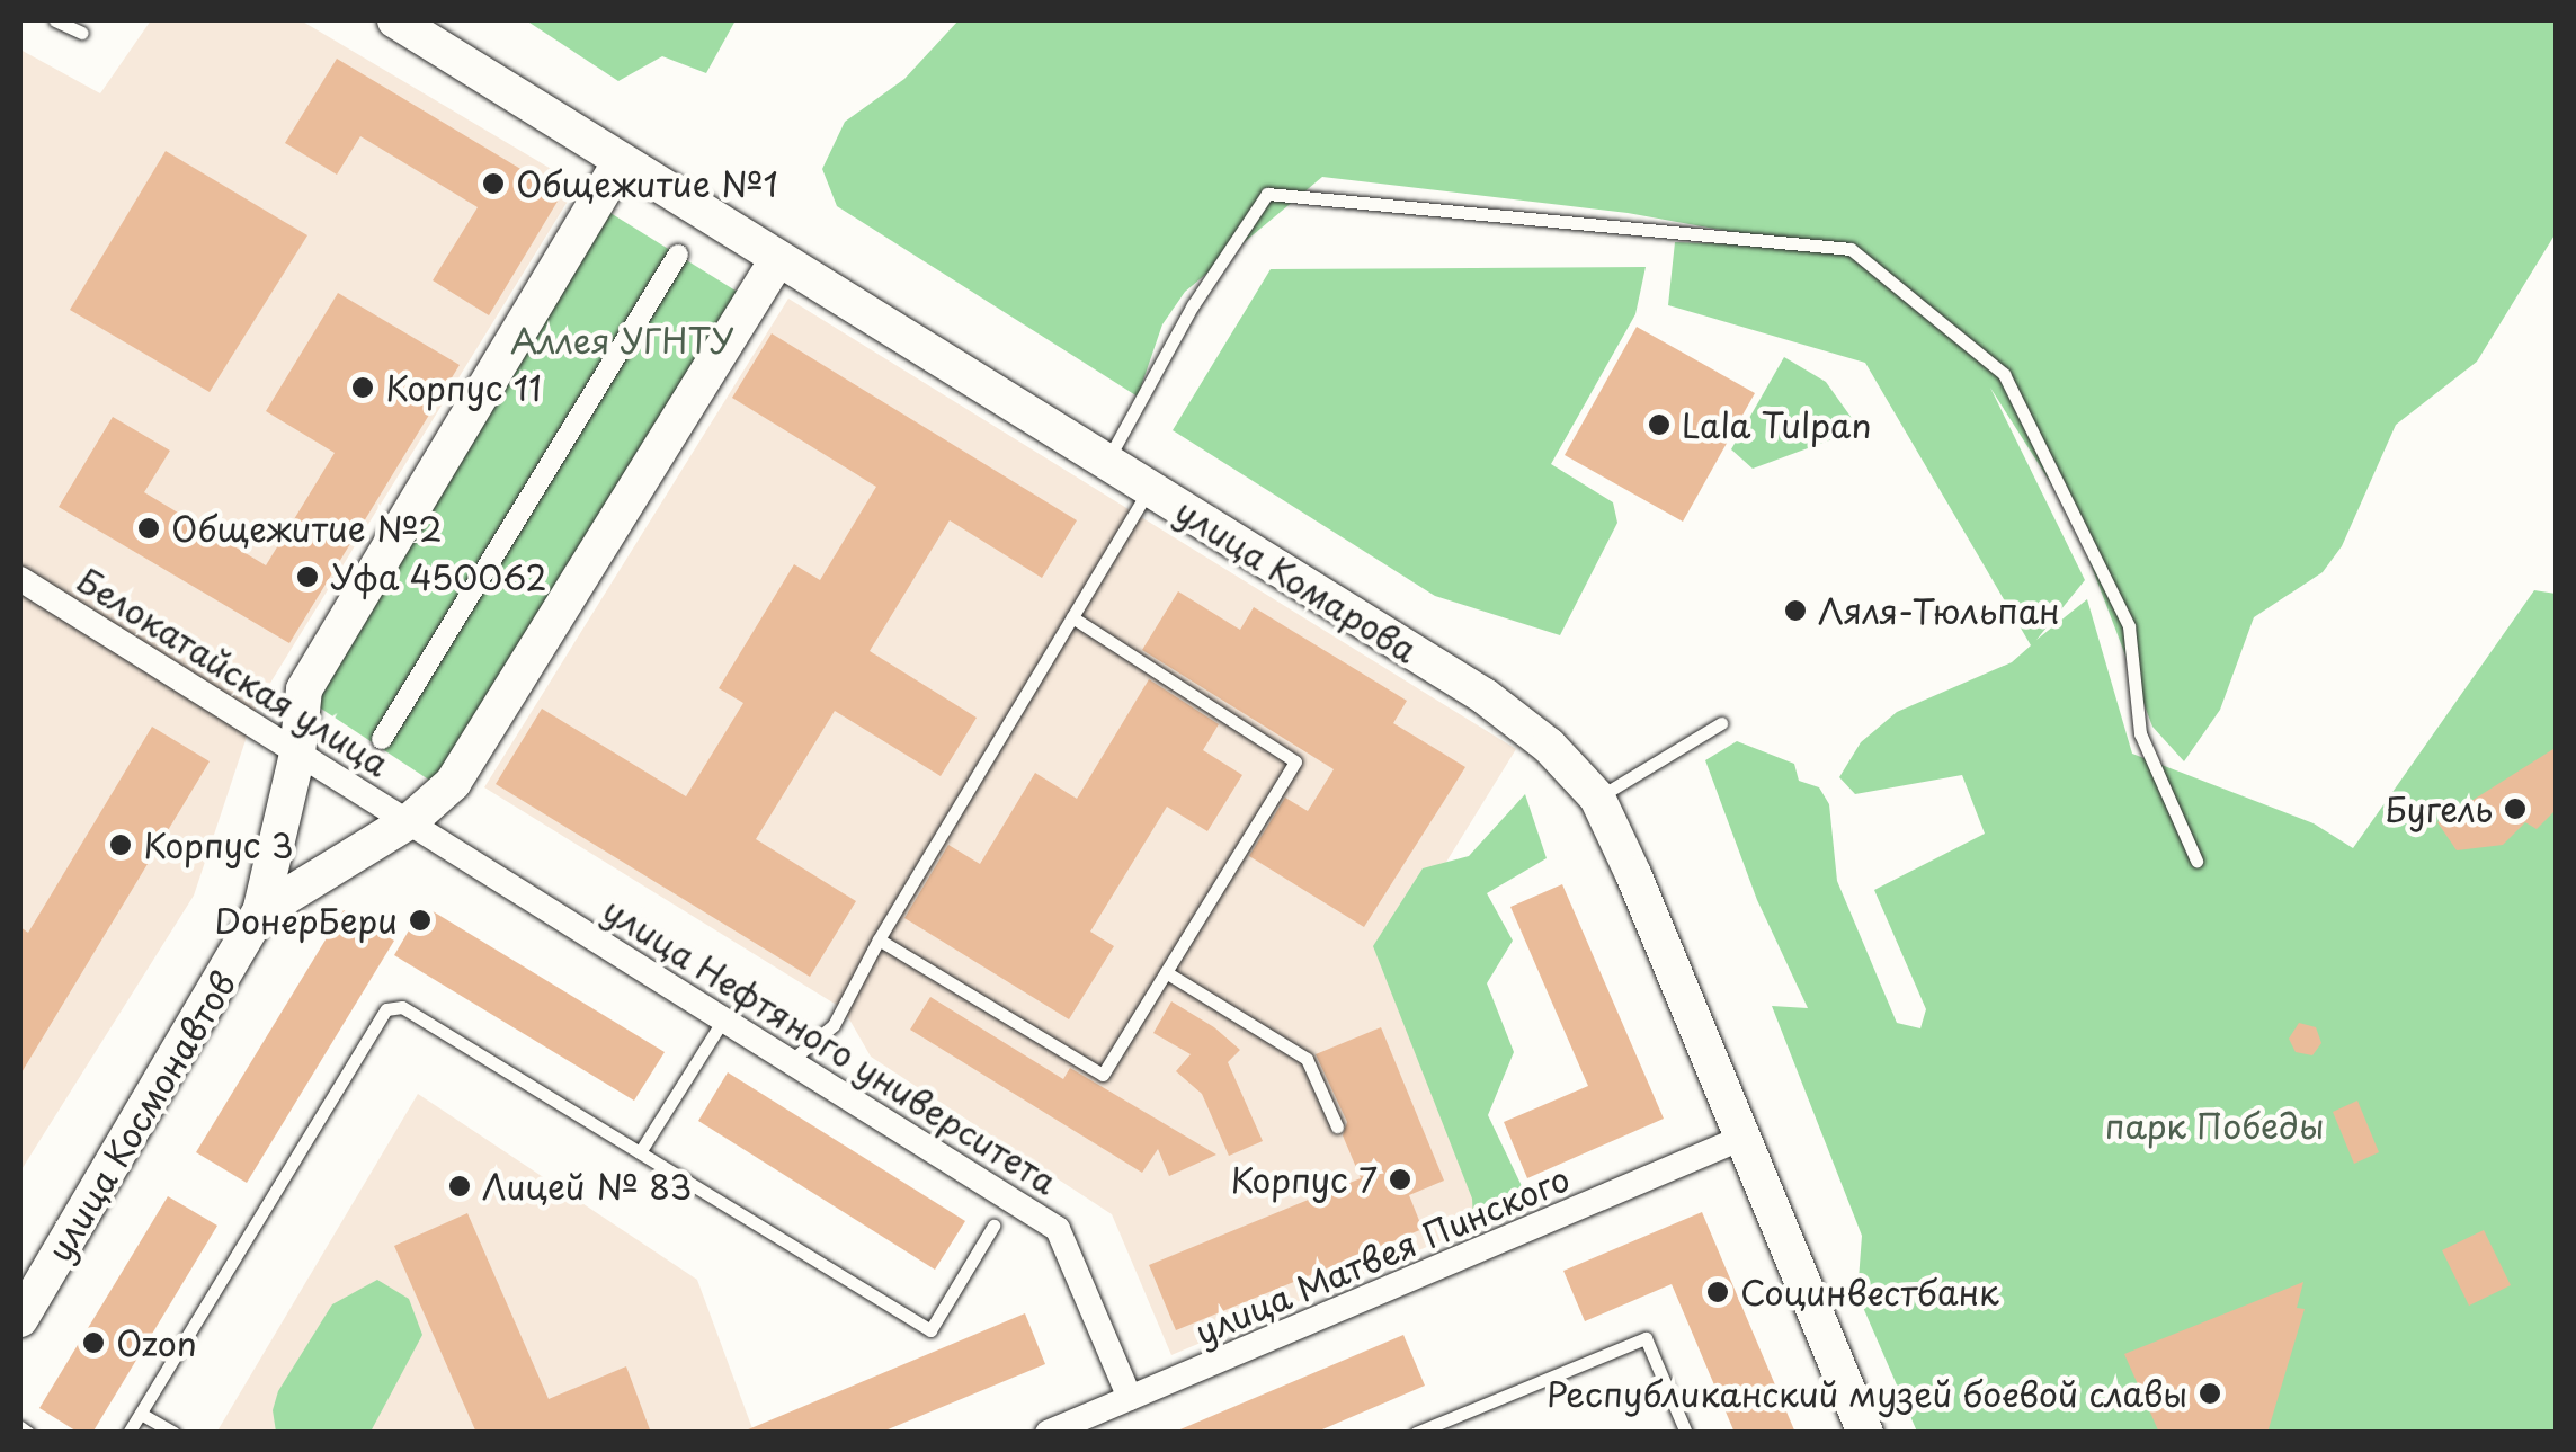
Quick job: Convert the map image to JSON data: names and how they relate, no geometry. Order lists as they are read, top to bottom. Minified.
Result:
{"streets":{"main road":["улица Комарова","улица Космонавтов"],"street":["Белокатайская улица","улица Нефтяного университета","улица Матвея Пинского"]},"crossings":[["улица Комарова","улица Космонавтов"],["улица Комарова","улица Матвея Пинского"],["Белокатайская улица","улица Нефтяного университета"],["Белокатайская улица","улица Космонавтов"],["улица Нефтяного университета","улица Космонавтов"],["улица Нефтяного университета","улица Матвея Пинского"]],"parks":["Аллея УГНТУ","парк Победы"],"places":["Общежитие №1","Корпус 11","Lala Tulpan","Общежитие №2","Уфа 450062","Ляля-Тюльпан","Бугель","Корпус 3","DонерБери","Корпус 7","Лицей № 83","Социнвестбанк","Ozon","Республиканский музей боевой славы"]}
